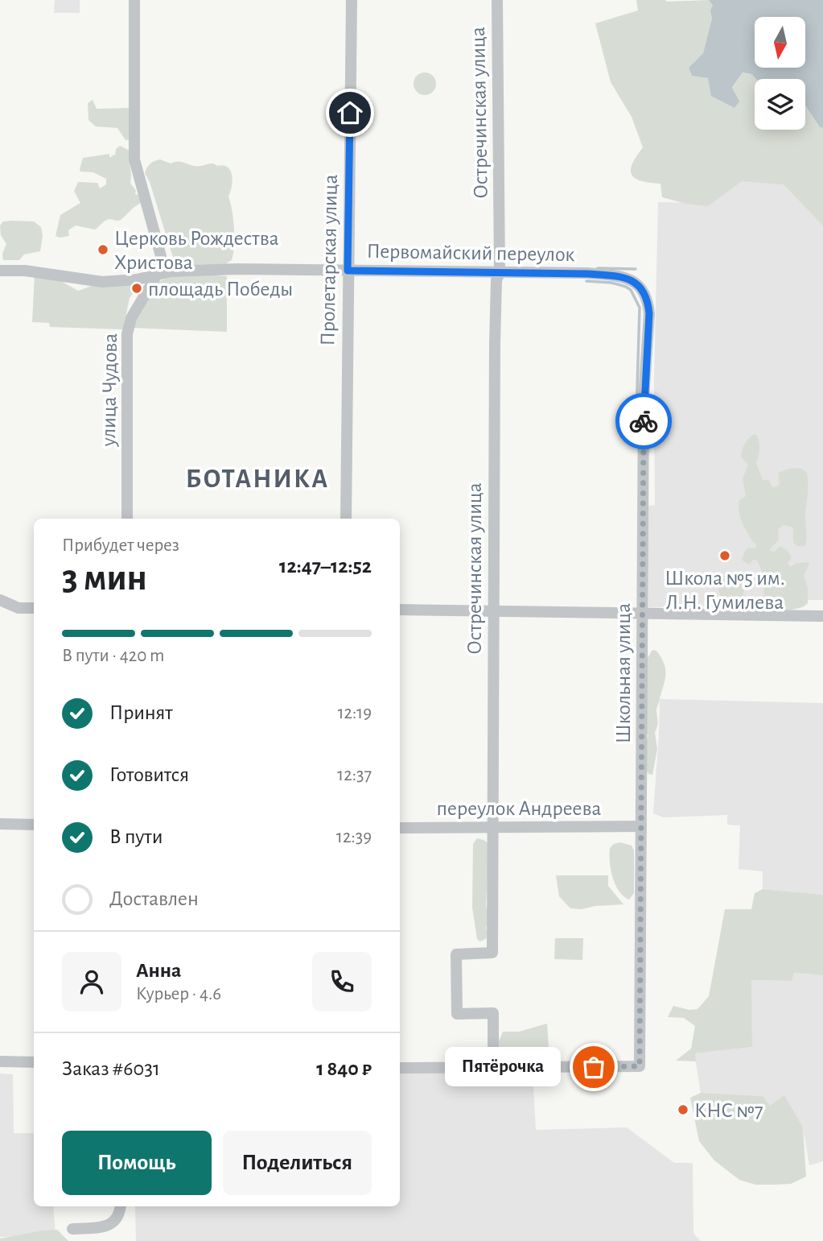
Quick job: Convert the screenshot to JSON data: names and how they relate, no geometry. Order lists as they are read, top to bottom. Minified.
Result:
{"streets":{"street":["Остречинская улица","Первомайский переулок","Пролетарская улица","улица Чудова","Школьная улица","переулок Андреева"]},"crossings":[["Остречинская улица","Первомайский переулок"],["Остречинская улица","Школьная улица"],["Остречинская улица","переулок Андреева"],["Первомайский переулок","Пролетарская улица"],["Первомайский переулок","улица Чудова"],["Первомайский переулок","Школьная улица"],["Школьная улица","переулок Андреева"]],"districts":["БОТАНИКА"],"places":["Церковь Рождества Христова","площадь Победы","Школа №5 им. Л.Н. Гумилева","Пятёрочка","КНС №7"],"north":"bottom","page":{"heading":["3 мин","Прибудет через","12:47–12:52"],"panel":["Анна","Курьер · 4.6","Заказ #6031","1 840 ₽"],"bar":"В пути · 420 m","list":[["Принят","12:19"],["Готовится","12:37"],["В пути","12:39"],"Доставлен"],"bubble":"Пятёрочка","buttons":["Помощь","Поделиться"]}}
